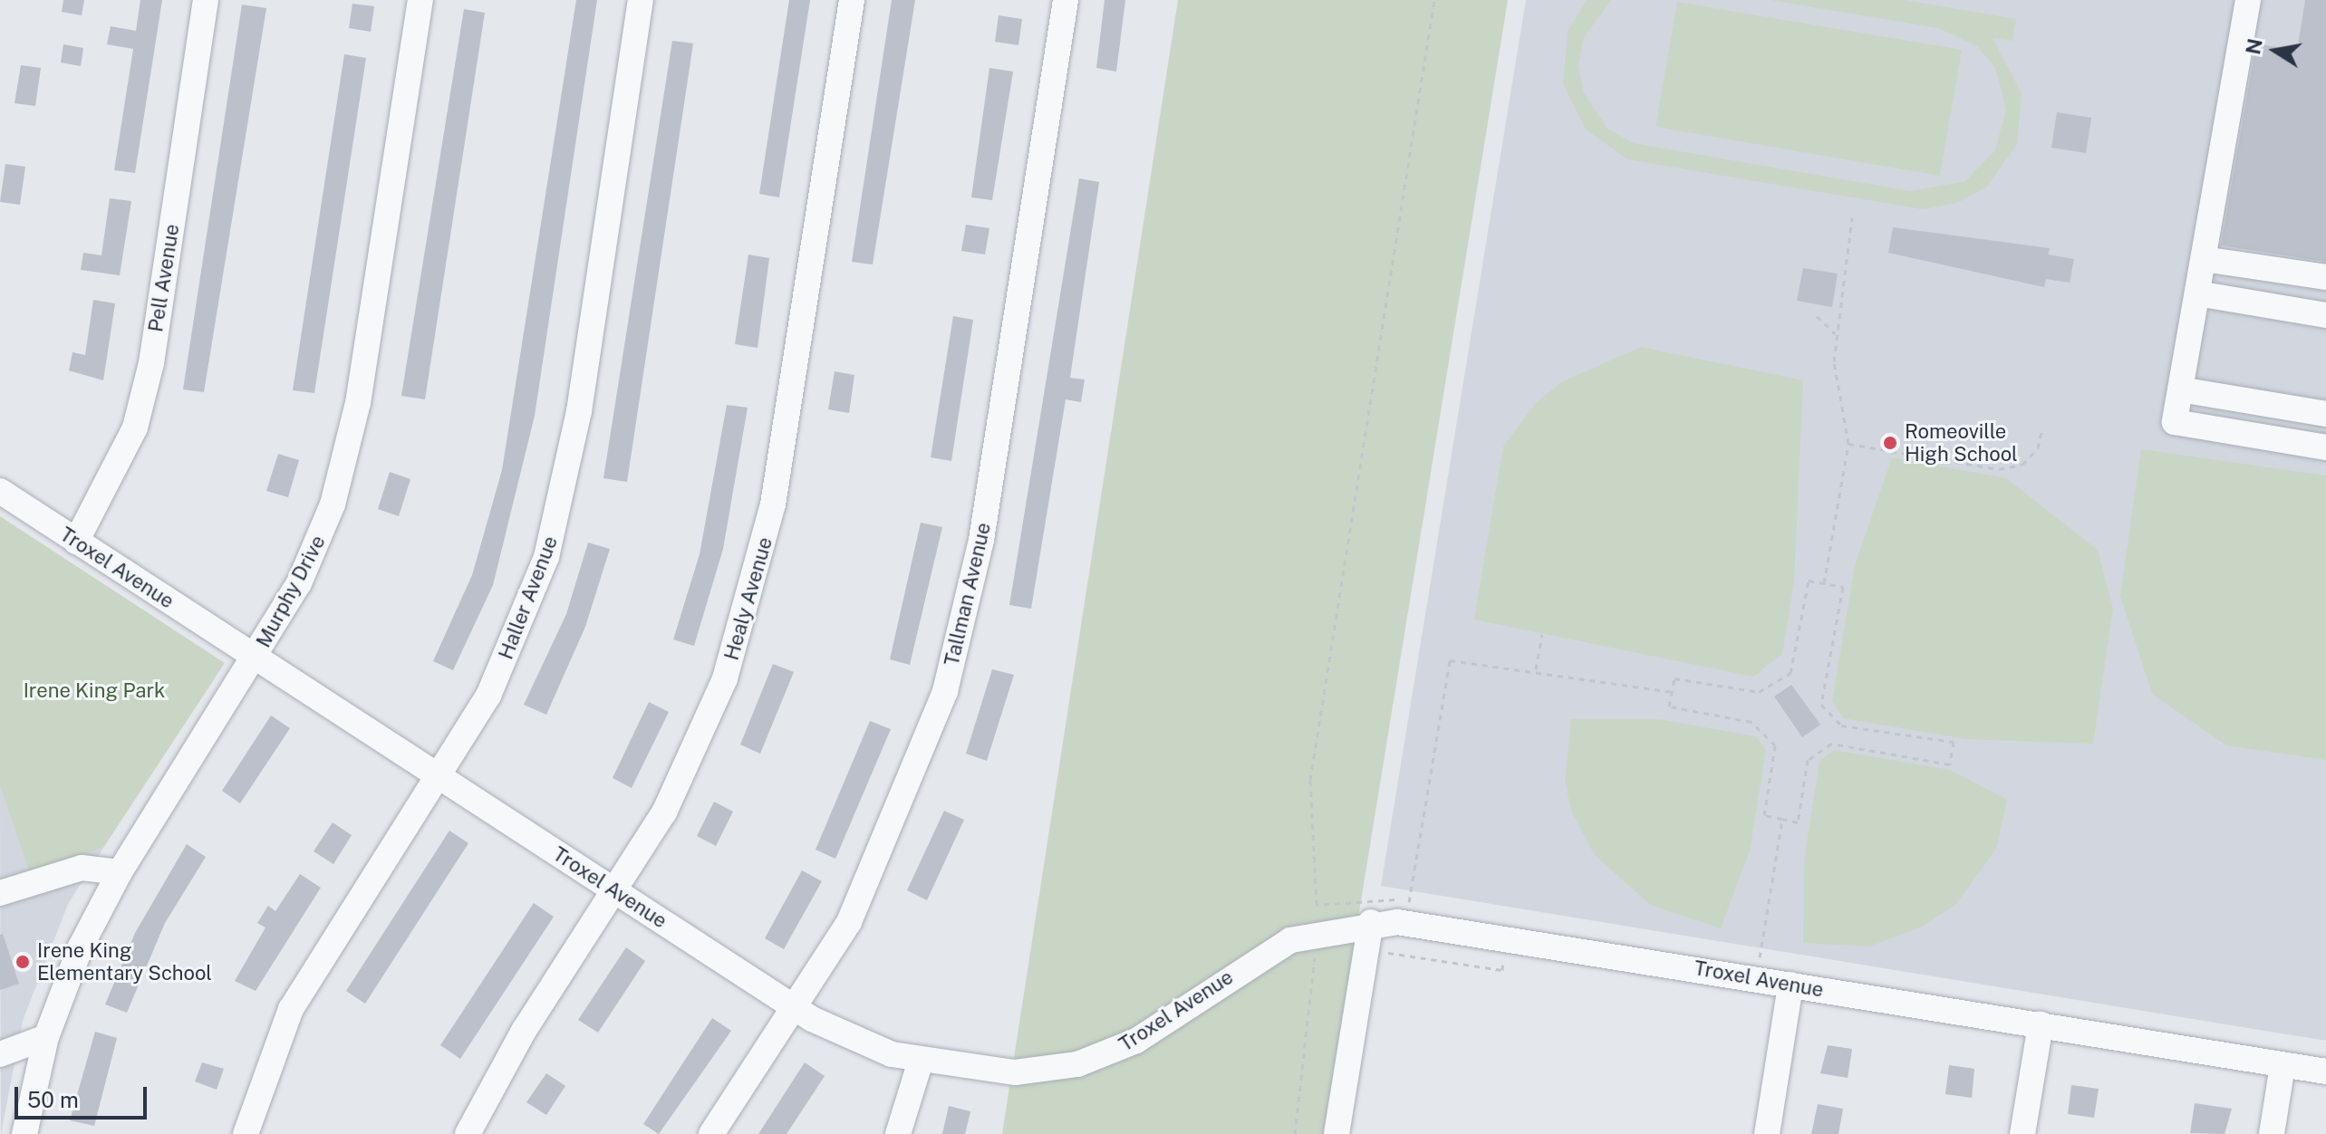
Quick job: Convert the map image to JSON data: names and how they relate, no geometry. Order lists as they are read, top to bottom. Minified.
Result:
{"streets":{"street":["Pell Avenue","Troxel Avenue","Murphy Drive","Tallman Avenue","Haller Avenue","Healy Avenue"]},"crossings":[["Pell Avenue","Troxel Avenue"],["Troxel Avenue","Murphy Drive"],["Troxel Avenue","Tallman Avenue"],["Troxel Avenue","Haller Avenue"],["Troxel Avenue","Healy Avenue"]],"parks":["Irene King Park"],"places":["Romeoville High School","Irene King Elementary School"],"scale_bar":"50 m","north":"left"}
